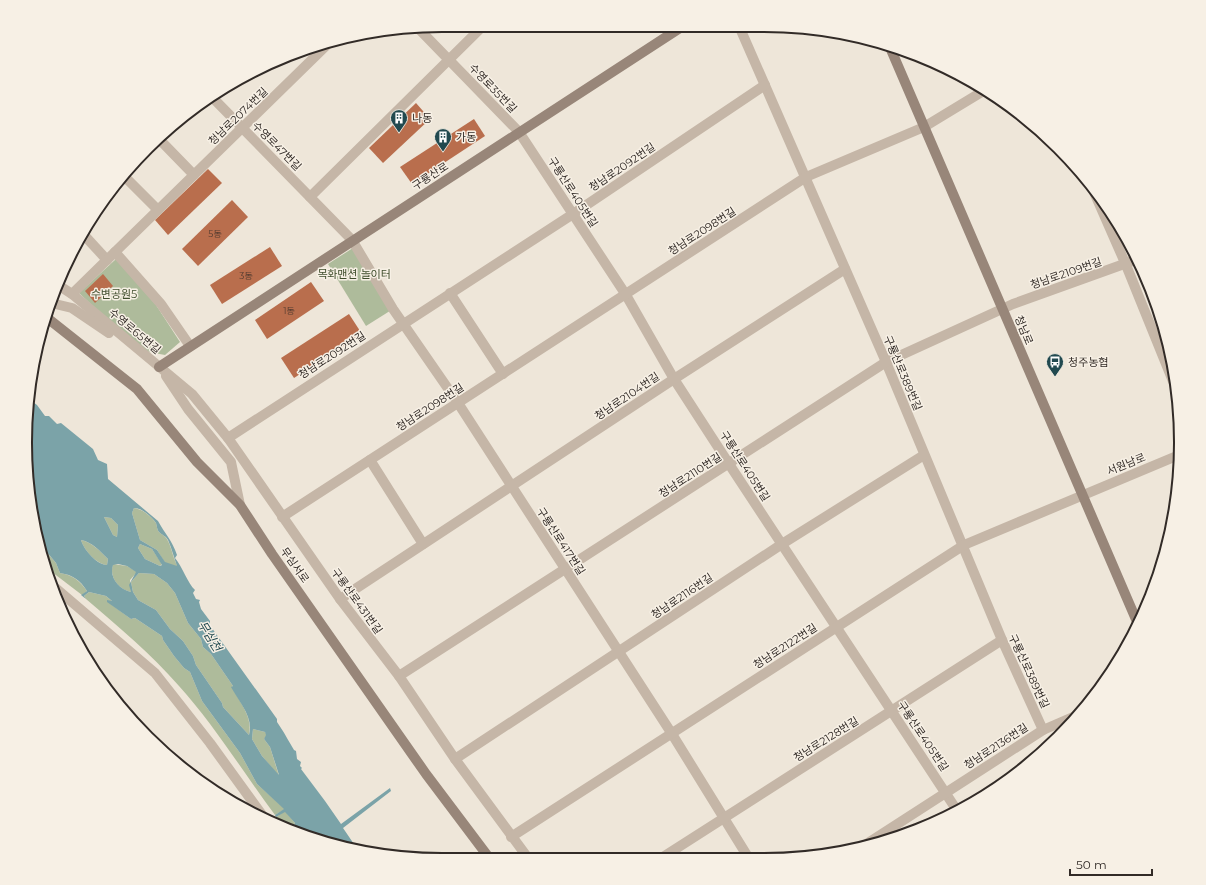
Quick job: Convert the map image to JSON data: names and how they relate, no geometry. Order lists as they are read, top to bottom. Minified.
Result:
{"streets":{"street":["수영로35번길","청남로2074번길","수영로47번길","청남로2092번길","구룡산로","구룡산로405번길","청남로2098번길","청남로2109번길","청남로","수영로65번길","구룡산로389번길","청남로2104번길","서원남로","청남로2110번길","구룡산로417번길","무심서로","청남로2116번길","구룡산로431번길","청남로2122번길","청남로2128번길","청남로2136번길"]},"crossings":[["수영로35번길","구룡산로"],["수영로35번길","구룡산로405번길"],["청남로2074번길","수영로47번길"],["청남로2074번길","수영로65번길"],["수영로47번길","구룡산로"],["수영로47번길","구룡산로417번길"],["청남로2092번길","구룡산로405번길"],["청남로2092번길","구룡산로389번길"],["청남로2092번길","구룡산로417번길"],["청남로2092번길","구룡산로431번길"],["구룡산로","구룡산로405번길"],["구룡산로","수영로65번길"],["구룡산로","구룡산로417번길"],["구룡산로","구룡산로431번길"],["구룡산로405번길","청남로2098번길"],["구룡산로405번길","청남로2104번길"],["구룡산로405번길","청남로2110번길"],["구룡산로405번길","청남로2116번길"],["구룡산로405번길","청남로2122번길"],["구룡산로405번길","청남로2128번길"],["구룡산로405번길","청남로2136번길"],["청남로2098번길","청남로"],["청남로2098번길","구룡산로389번길"],["청남로2098번길","구룡산로417번길"],["청남로2098번길","구룡산로431번길"],["청남로2109번길","청남로"],["청남로2109번길","청남로2110번길"],["청남로","서원남로"],["청남로","청남로2110번길"],["청남로","청남로2122번길"],["수영로65번길","구룡산로431번길"],["구룡산로389번길","청남로2104번길"],["구룡산로389번길","청남로2110번길"],["구룡산로389번길","청남로2116번길"],["구룡산로389번길","청남로2122번길"],["구룡산로389번길","청남로2128번길"],["구룡산로389번길","청남로2136번길"],["청남로2104번길","구룡산로417번길"],["청남로2104번길","구룡산로431번길"],["서원남로","청남로2122번길"],["청남로2110번길","구룡산로417번길"],["청남로2110번길","구룡산로431번길"],["구룡산로417번길","청남로2116번길"],["구룡산로417번길","청남로2122번길"],["구룡산로417번길","청남로2128번길"],["청남로2116번길","구룡산로431번길"],["구룡산로431번길","청남로2122번길"]],"water":["무심천"],"parks":["목화맨션 놀이터","수변공원5"],"places":{"building":["나동","가동"],"bus stop":["청주농협"]},"house_numbers":["5동","3동","1동"],"scale_bar":"50 m"}
